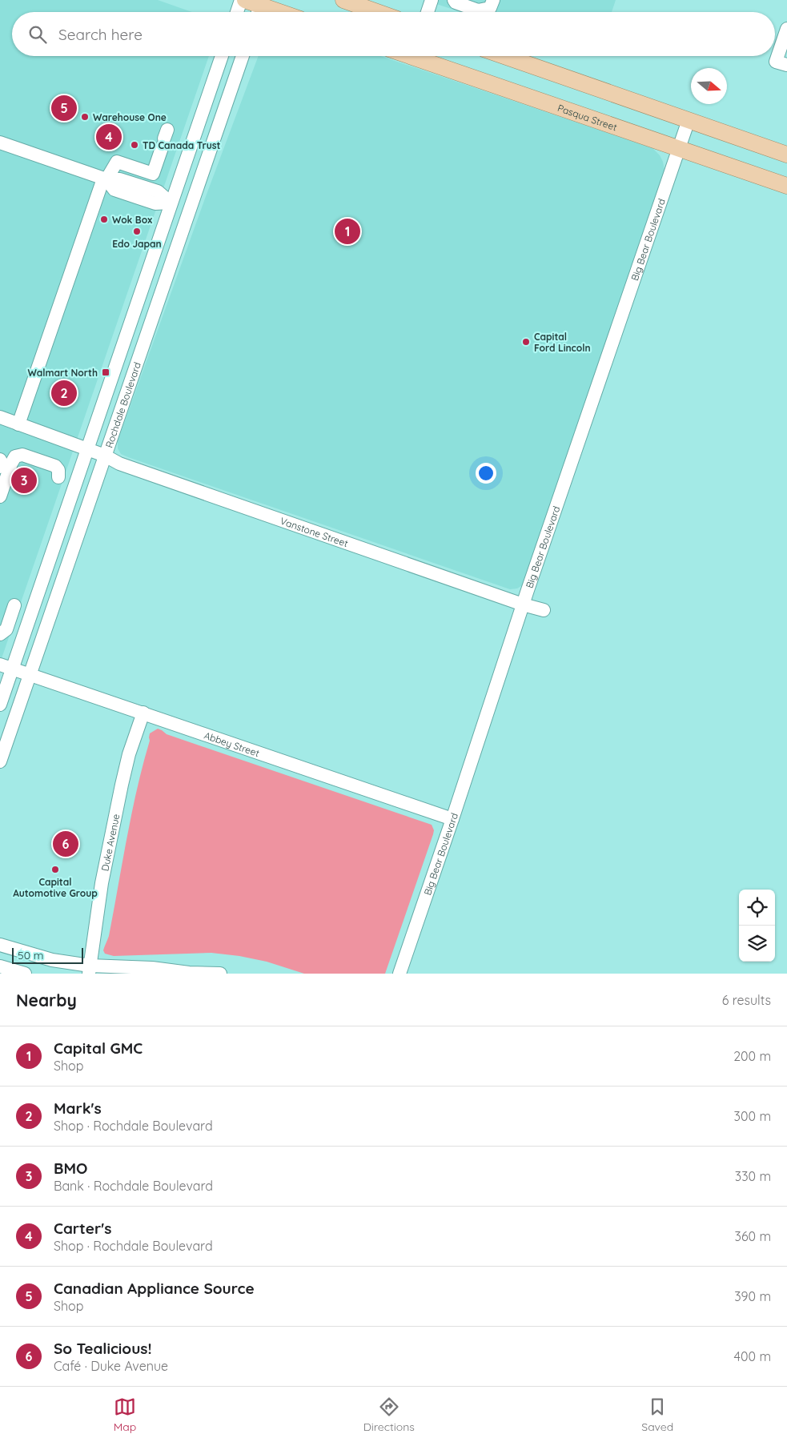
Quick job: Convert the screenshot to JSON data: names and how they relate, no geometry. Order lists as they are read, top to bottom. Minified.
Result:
{"streets":{"main road":["Pasqua Street"],"street":["Big Bear Boulevard","Rochdale Boulevard","Vanstone Street","Abbey Street","Duke Avenue"]},"crossings":[["Pasqua Street","Big Bear Boulevard"],["Big Bear Boulevard","Vanstone Street"],["Big Bear Boulevard","Abbey Street"],["Rochdale Boulevard","Vanstone Street"],["Rochdale Boulevard","Abbey Street"],["Abbey Street","Duke Avenue"]],"places":{"other":["Warehouse One","TD Canada Trust","Wok Box","Edo Japan","Capital Ford Lincoln","Capital Automotive Group"],"transit":["Walmart North"]},"scale_bar":"50 m","north":"right","page":{"search":"Search here","pins":["5","4","1","2","3","6"],"scale":"50 m","heading":["Nearby","6 results"],"list":[{"mark":"1","name":"Capital GMC","note":"Shop","value":"200 m"},{"mark":"2","name":"Mark's","note":"Shop · Rochdale Boulevard","value":"300 m"},{"mark":"3","name":"BMO","note":"Bank · Rochdale Boulevard","value":"330 m"},{"mark":"4","name":"Carter's","note":"Shop · Rochdale Boulevard","value":"360 m"},{"mark":"5","name":"Canadian Appliance Source","note":"Shop","value":"390 m"},{"mark":"6","name":"So Tealicious!","note":"Café · Duke Avenue","value":"400 m"}],"nav":["Map","Directions","Saved"]}}
